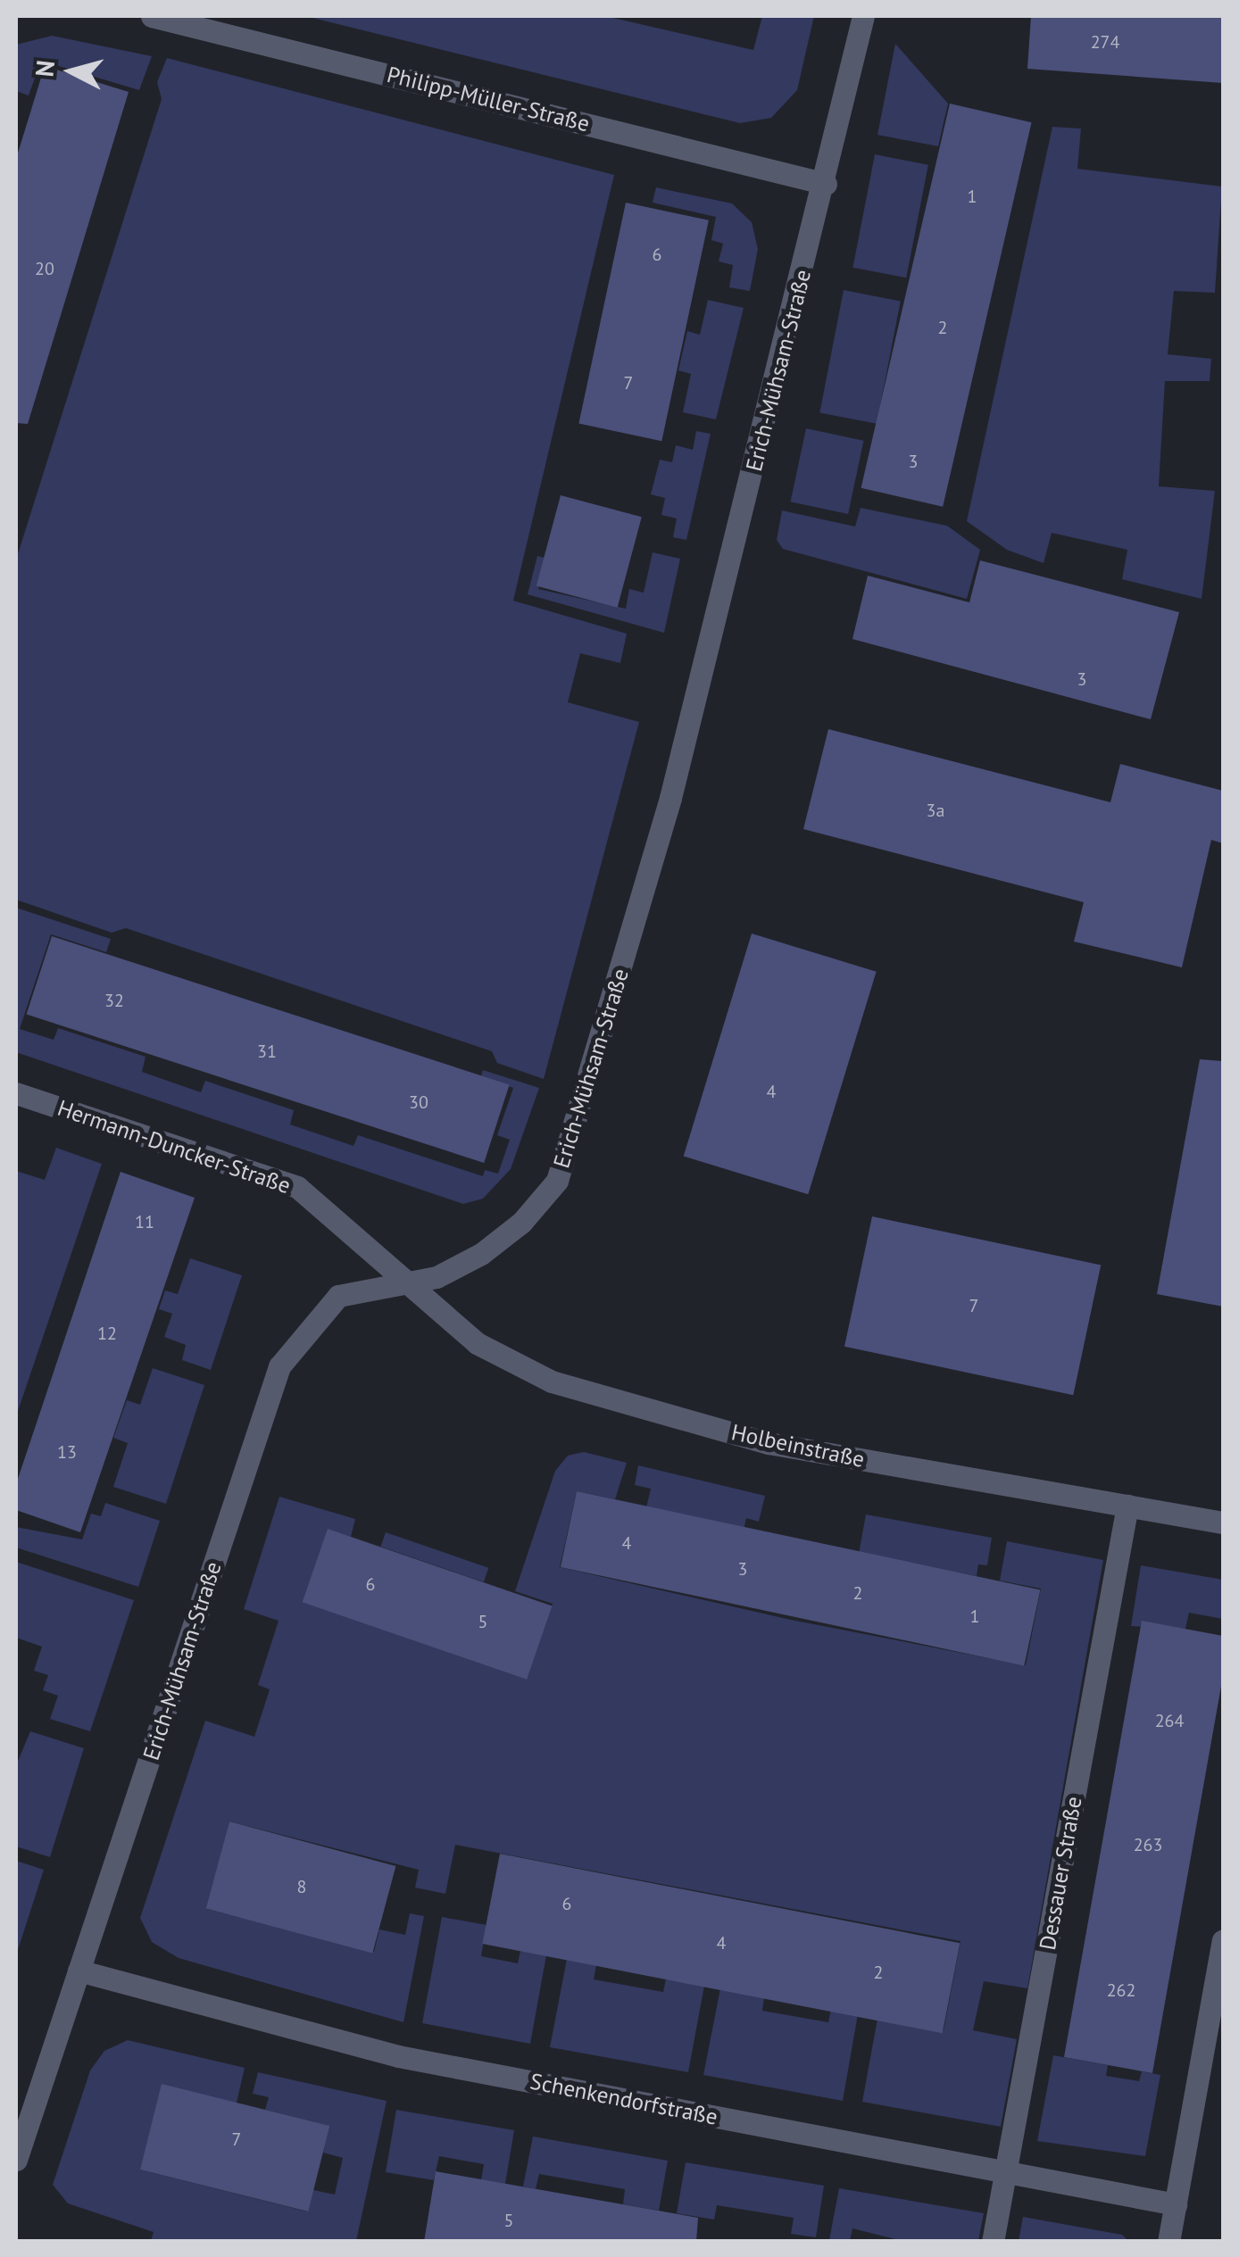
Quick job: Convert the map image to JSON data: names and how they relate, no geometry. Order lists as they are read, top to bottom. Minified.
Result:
{"streets":{"street":["Philipp-Müller-Straße","Erich-Mühsam-Straße","Hermann-Duncker-Straße","Holbeinstraße","Dessauer Straße","Schenkendorfstraße"]},"crossings":[["Philipp-Müller-Straße","Erich-Mühsam-Straße"],["Erich-Mühsam-Straße","Hermann-Duncker-Straße"],["Erich-Mühsam-Straße","Holbeinstraße"],["Erich-Mühsam-Straße","Schenkendorfstraße"],["Hermann-Duncker-Straße","Holbeinstraße"],["Holbeinstraße","Dessauer Straße"],["Dessauer Straße","Schenkendorfstraße"]],"house_numbers":["274","1","6","20","2","7","3","3","3a","32","31","4","30","11","7","12","13","4","3","6","2","1","5","264","263","8","6","4","2","262","7","5"],"north":"left"}
